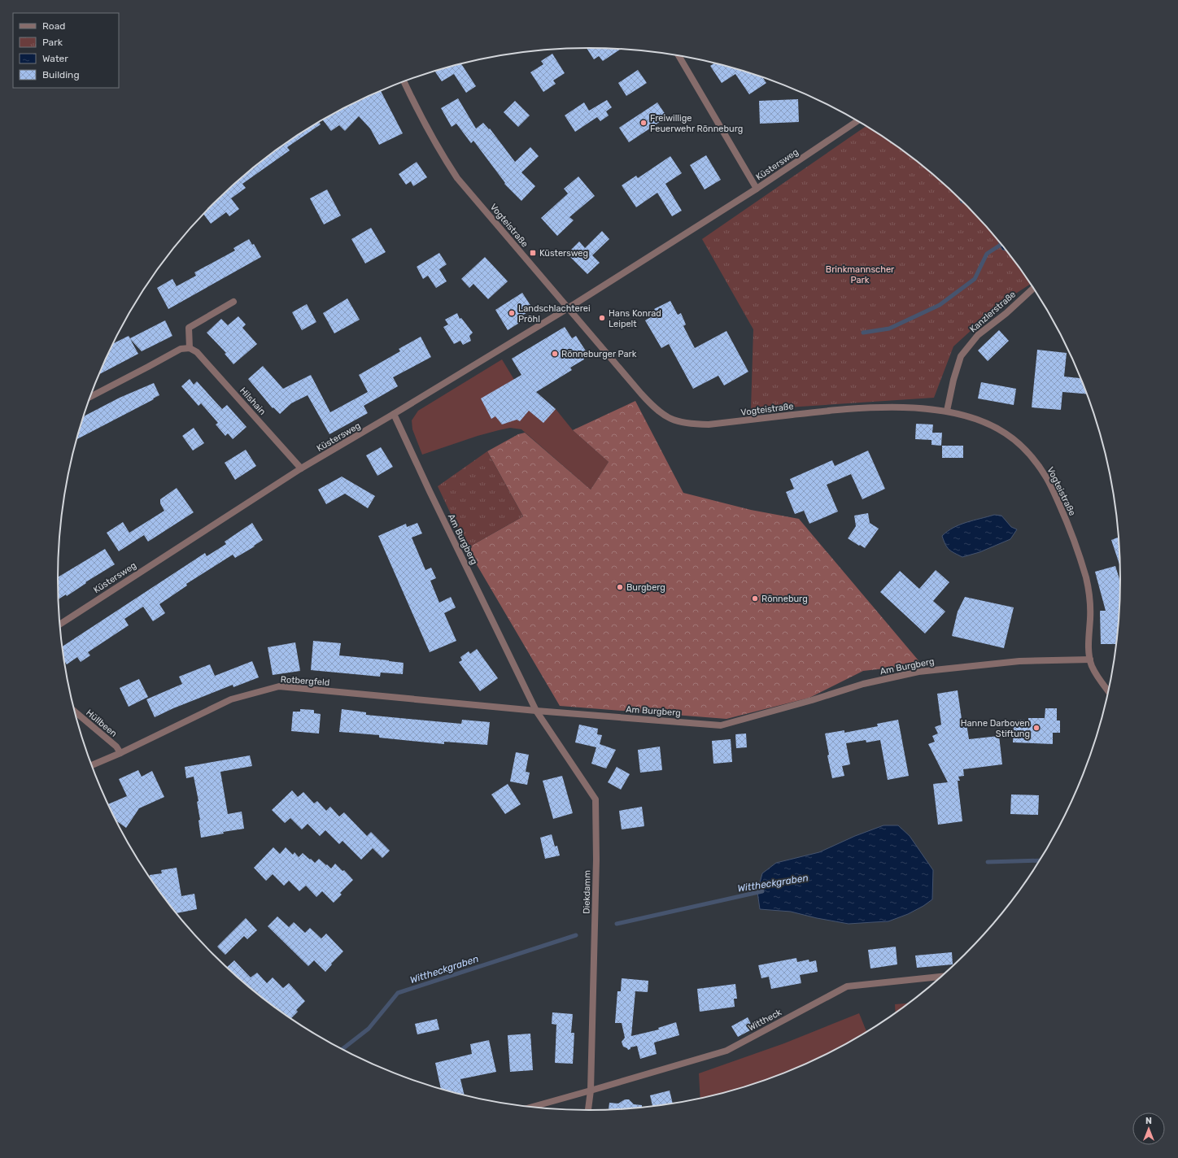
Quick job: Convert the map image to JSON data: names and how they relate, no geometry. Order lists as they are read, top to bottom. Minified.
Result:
{"streets":{"street":["Küstersweg","Vogteistraße","Kanzlerstraße","Hilshain","Am Burgberg","Rotbergfeld","Hüllbeen","Diekdamm","Wittheck"]},"crossings":[["Küstersweg","Vogteistraße"],["Küstersweg","Hilshain"],["Küstersweg","Am Burgberg"],["Vogteistraße","Kanzlerstraße"],["Vogteistraße","Am Burgberg"],["Am Burgberg","Rotbergfeld"],["Am Burgberg","Diekdamm"],["Rotbergfeld","Hüllbeen"],["Rotbergfeld","Diekdamm"],["Diekdamm","Wittheck"]],"water":["Wittheckgraben"],"parks":["Brinkmannscher Park"],"places":{"other":["Freiwillige Feuerwehr Rönneburg","Landschlachterei Pröhl","Hans Konrad Leipelt","Rönneburger Park","Burgberg","Rönneburg","Hanne Darboven Stiftung"],"transit":["Küstersweg"]},"legend":["Road","Park","Water","Building"],"north":"top"}
